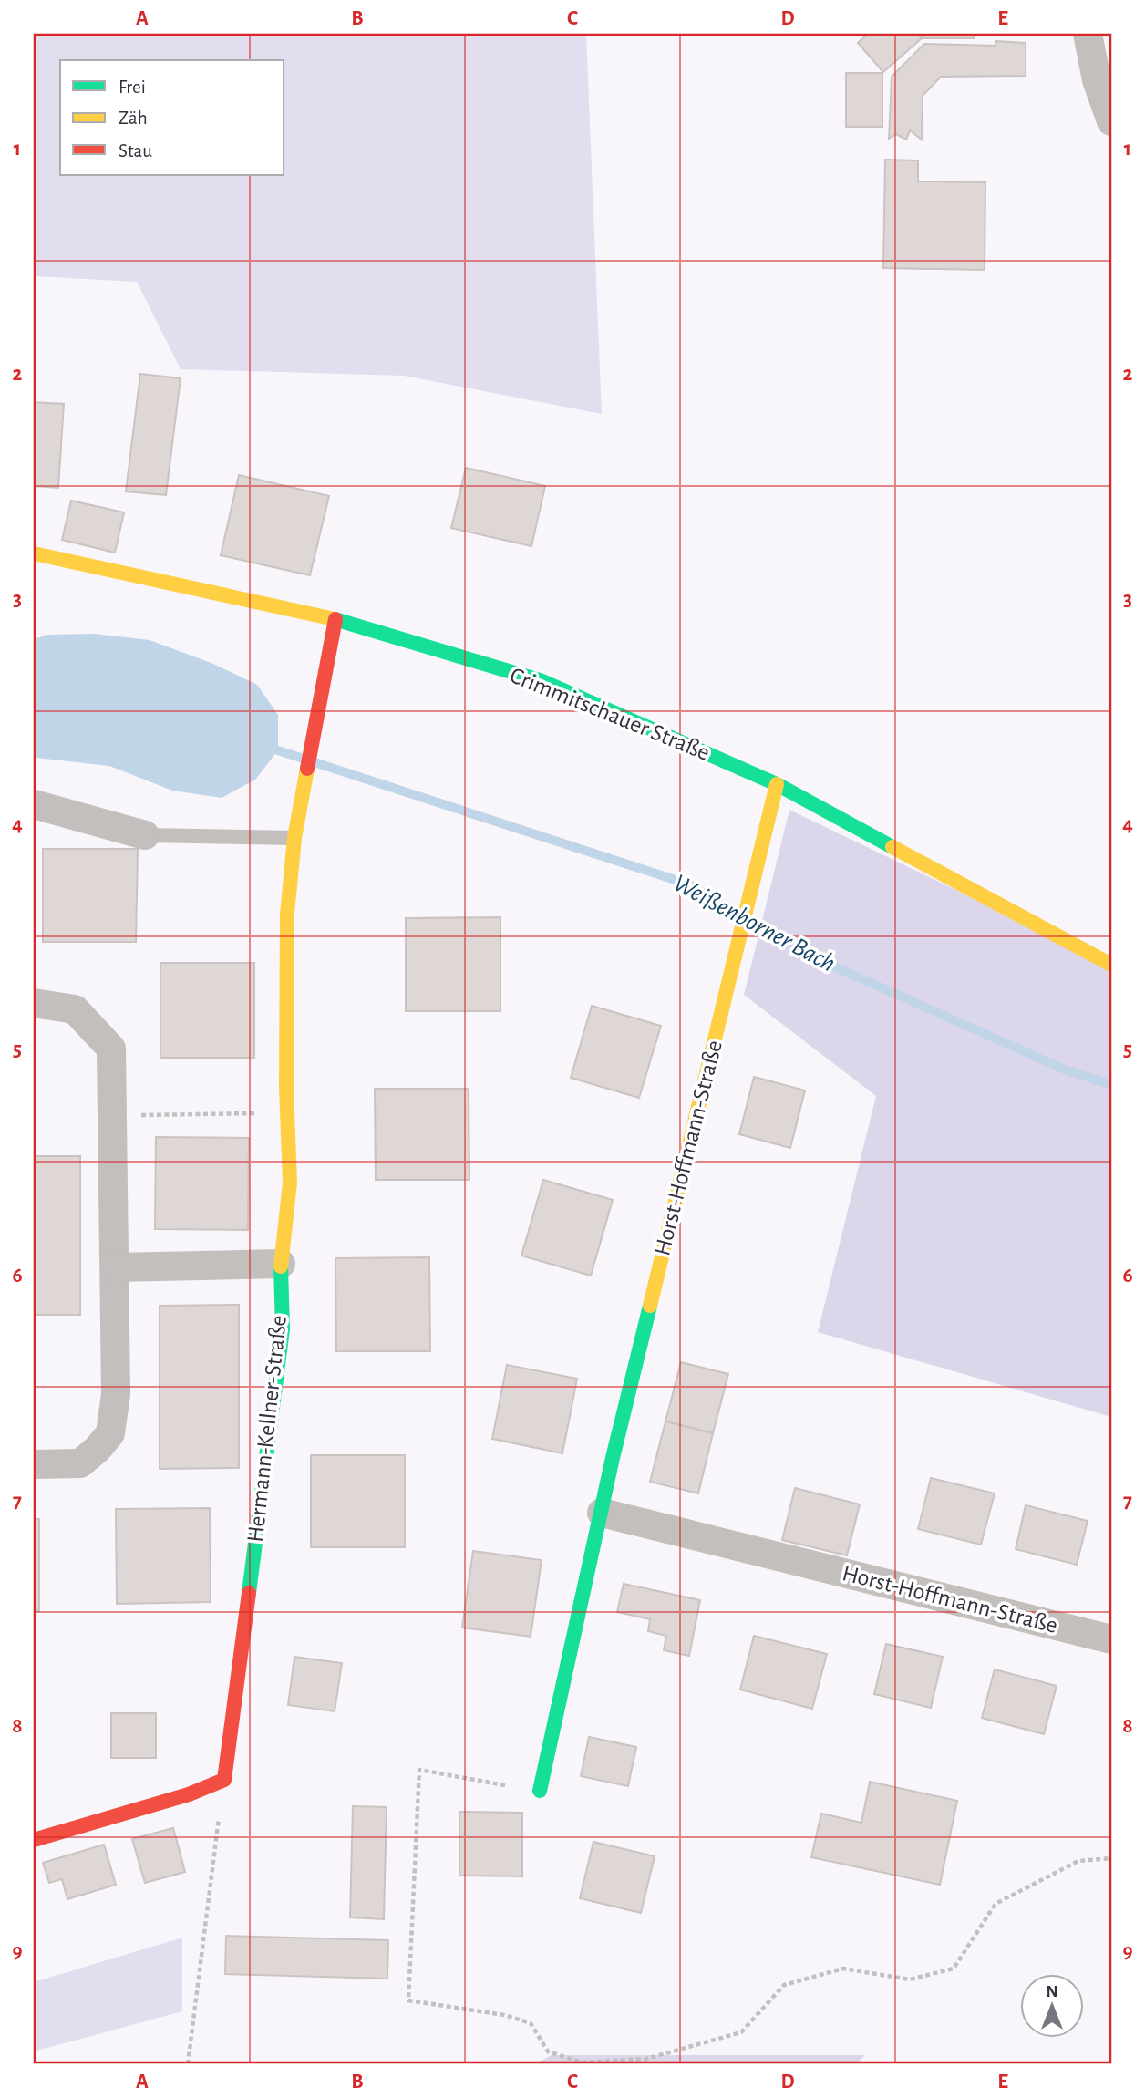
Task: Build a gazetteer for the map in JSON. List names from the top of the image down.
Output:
{
  "streets": {
    "street": ["Crimmitschauer Straße", "Horst-Hoffmann-Straße", "Hermann-Kellner-Straße"]
  },
  "crossings": [
    ["Crimmitschauer Straße", "Horst-Hoffmann-Straße"],
    ["Crimmitschauer Straße", "Hermann-Kellner-Straße"]
  ],
  "water": ["Weißenborner Bach"],
  "legend": ["Frei", "Zäh", "Stau"],
  "north": "top",
  "grid": {
    "columns": [
      "A",
      "B",
      "C",
      "D",
      "E"
    ],
    "rows": [
      "1",
      "2",
      "3",
      "4",
      "5",
      "6",
      "7",
      "8",
      "9"
    ]
  }
}
